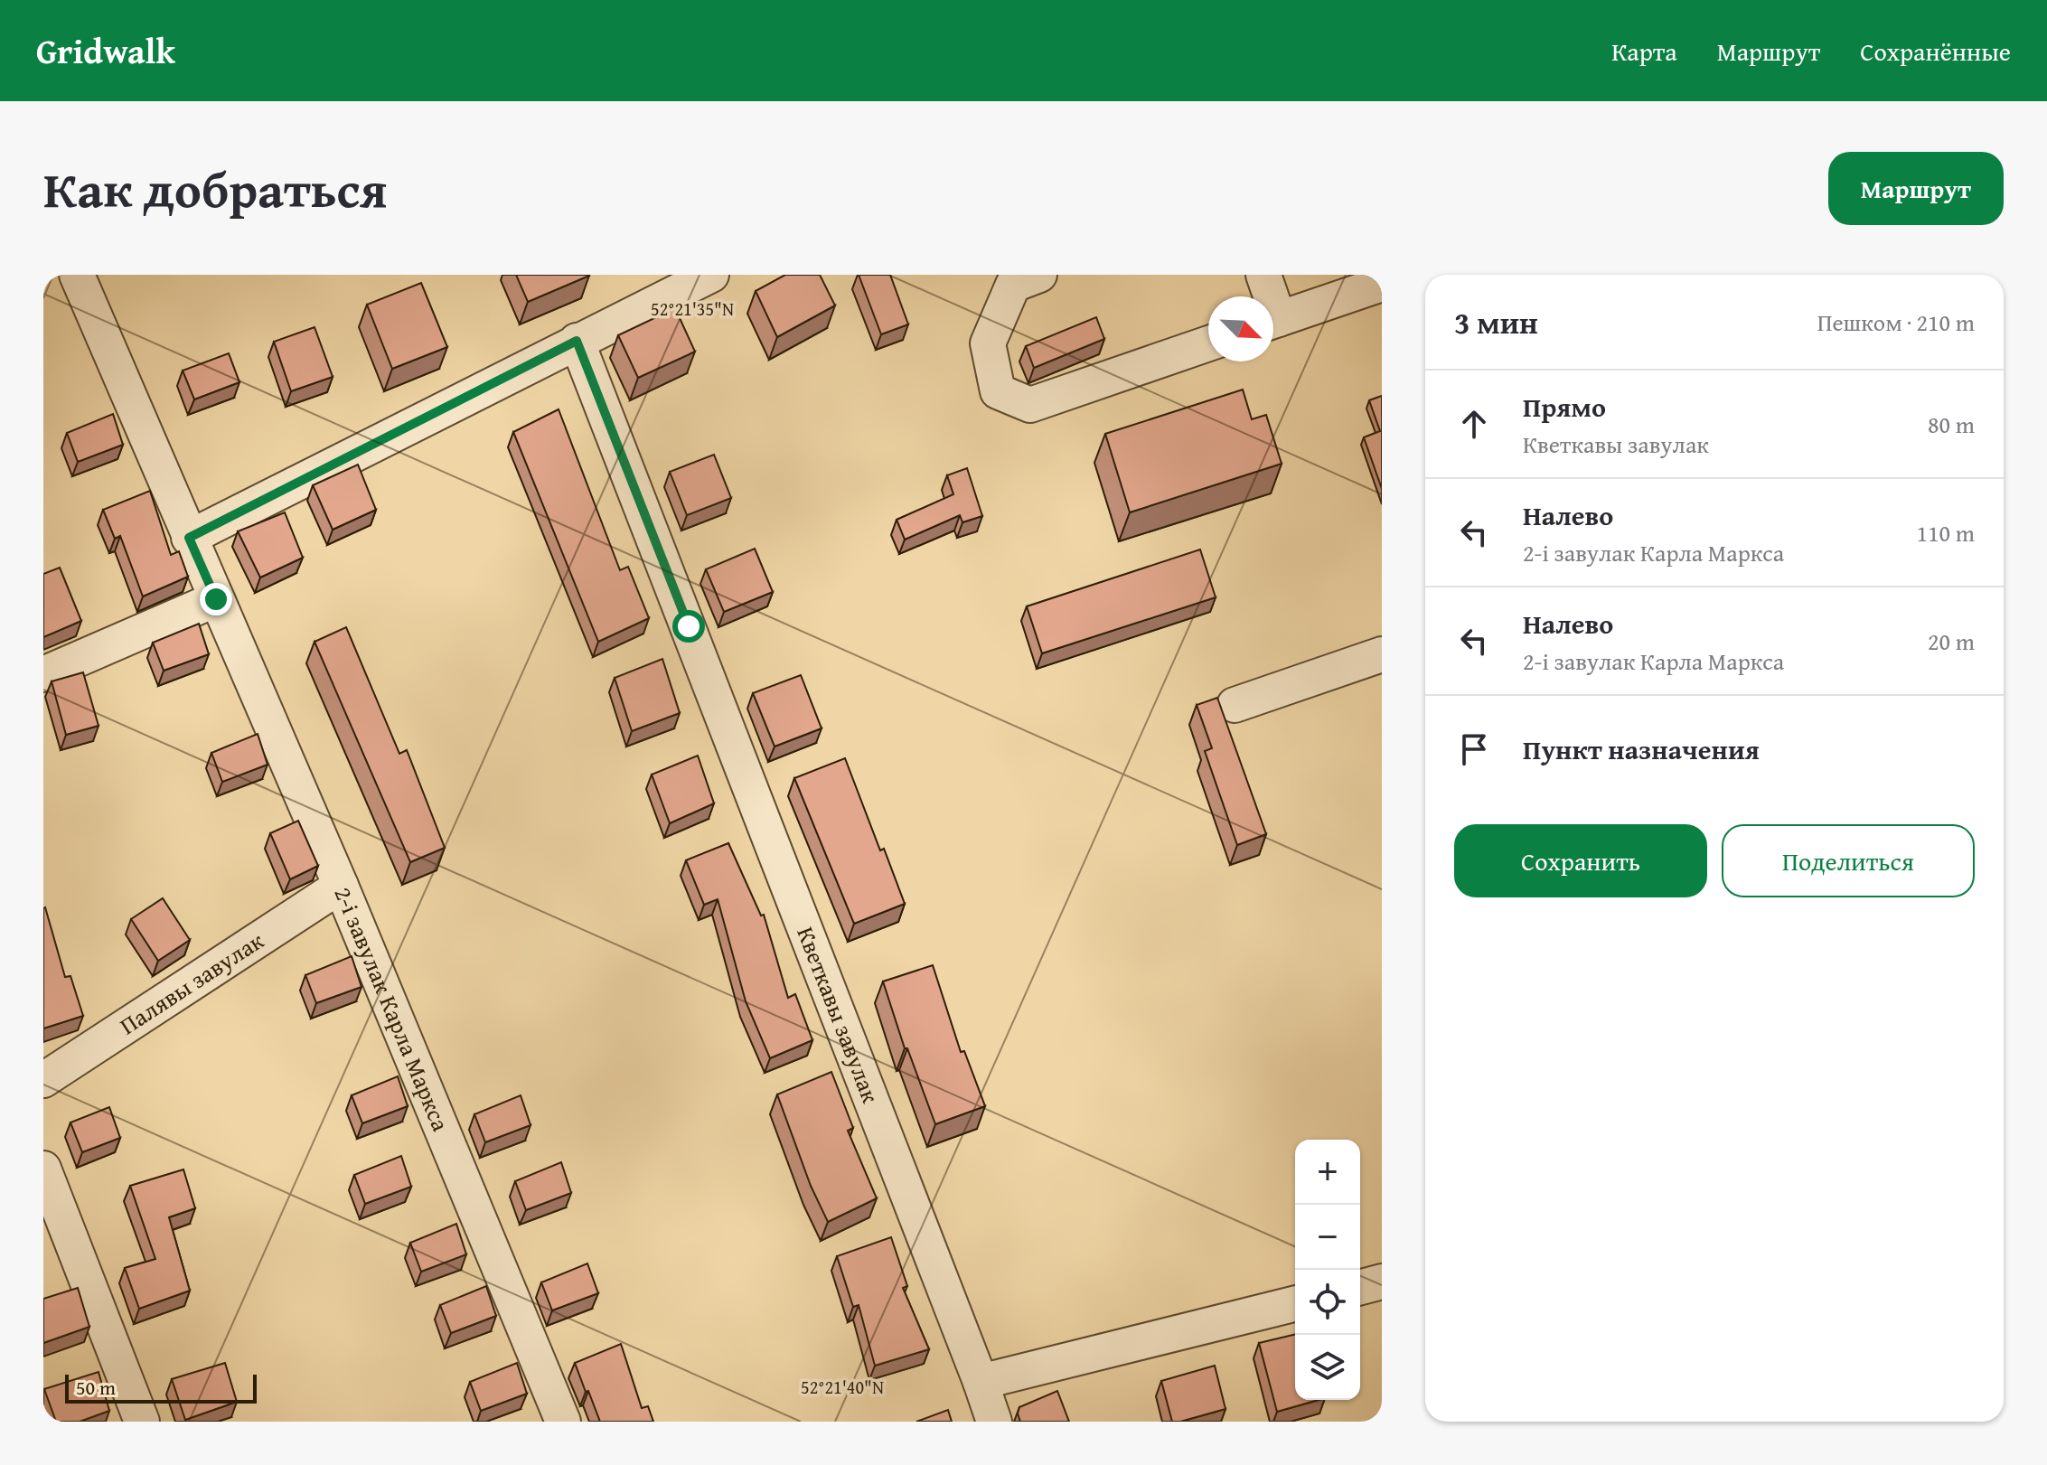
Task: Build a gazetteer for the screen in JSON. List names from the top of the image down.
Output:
{
  "streets": {
    "street": ["Палявы завулак", "2-і завулак Карла Маркса", "Кветкавы завулак"]
  },
  "crossings": [
    ["Палявы завулак", "2-і завулак Карла Маркса"]
  ],
  "scale_bar": "50 m",
  "north": "bottom right",
  "page": {
    "header": "Gridwalk",
    "nav": ["Карта", "Маршрут", "Сохранённые"],
    "title": "Как добраться",
    "buttons": [
      "Маршрут",
      ["Сохранить", "Поделиться"]
    ],
    "heading": ["3 мин", "Пешком · 210 m"],
    "list": [
      ["Прямо", "Кветкавы завулак", "80 m"],
      ["Налево", "2-і завулак Карла Маркса", "110 m"],
      ["Налево", "2-і завулак Карла Маркса", "20 m"],
      "Пункт назначения"
    ],
    "map_buttons": ["+", "−"],
    "scale": "50 m"
  },
  "coordinates": ["52°21'35\"N", "52°21'40\"N"]
}
